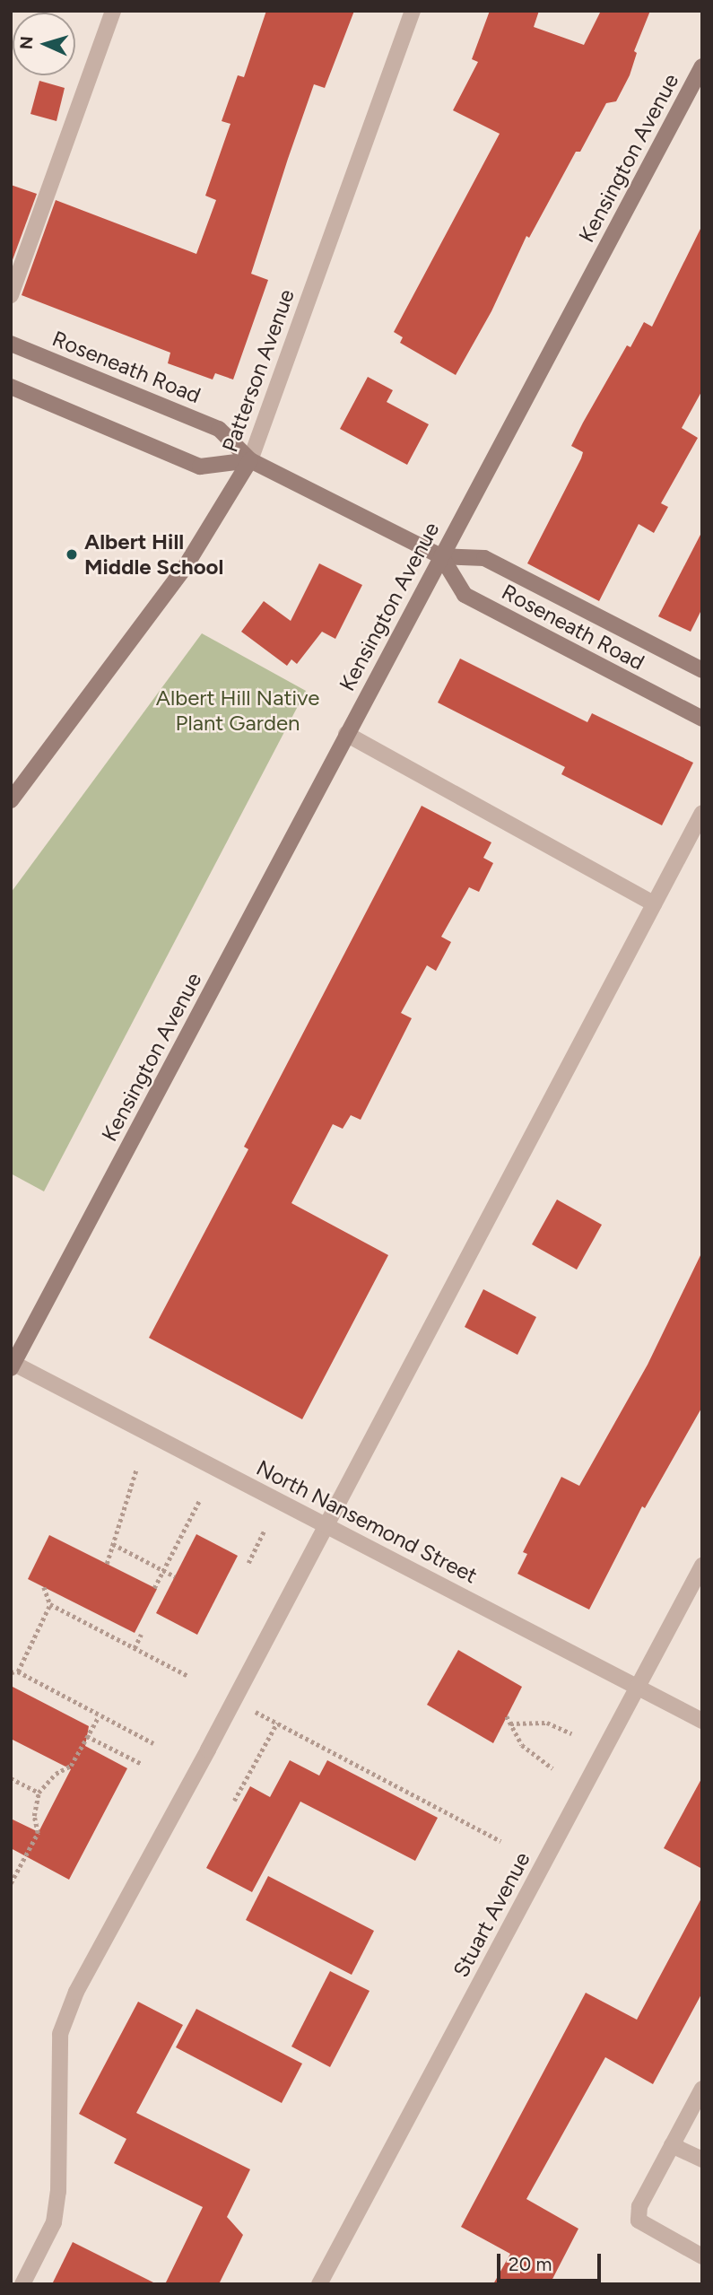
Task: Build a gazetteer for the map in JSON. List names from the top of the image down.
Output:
{
  "streets": {
    "street": [
      "Kensington Avenue",
      "Roseneath Road",
      "Patterson Avenue",
      "North Nansemond Street",
      "Stuart Avenue"
    ]
  },
  "crossings": [
    ["Kensington Avenue", "Roseneath Road"],
    ["Kensington Avenue", "North Nansemond Street"],
    ["Roseneath Road", "Patterson Avenue"],
    ["North Nansemond Street", "Stuart Avenue"]
  ],
  "parks": ["Albert Hill Native Plant Garden"],
  "places": ["Albert Hill Middle School"],
  "scale_bar": "20 m",
  "north": "left"
}
